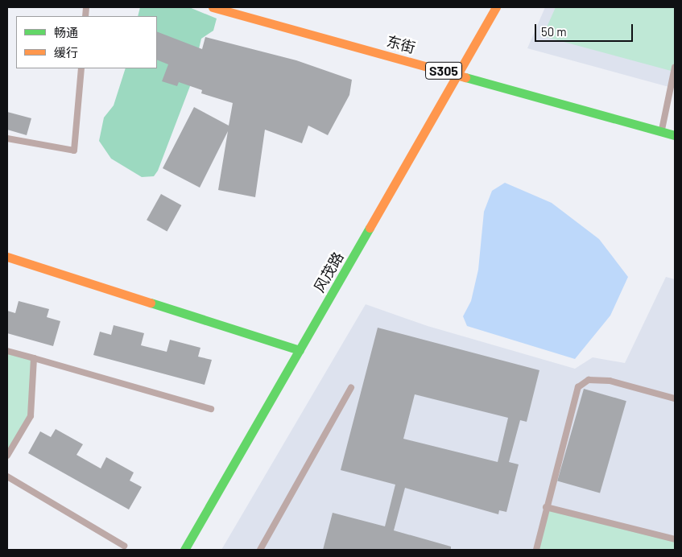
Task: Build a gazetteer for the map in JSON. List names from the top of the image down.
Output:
{
  "streets": {
    "street": ["东街", "S305", "风茂路"]
  },
  "crossings": [
    ["东街", "风茂路"]
  ],
  "legend": ["畅通", "缓行"],
  "scale_bar": "50 m"
}
